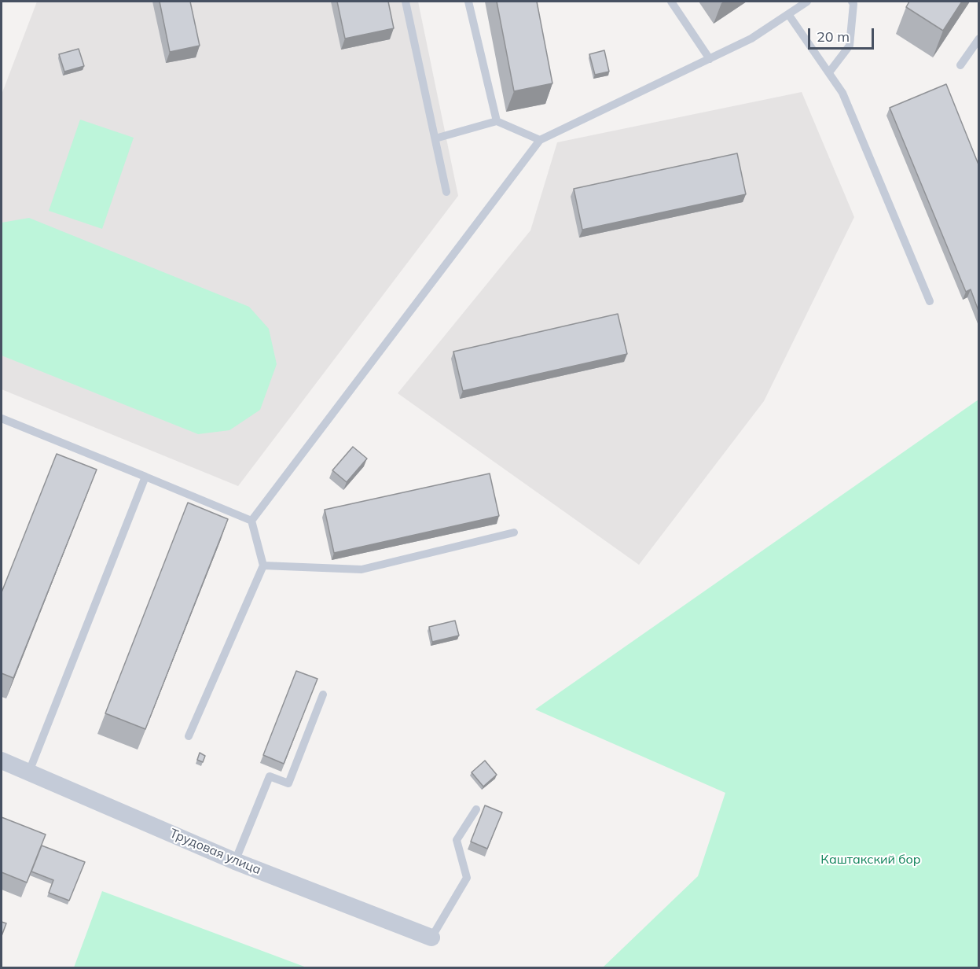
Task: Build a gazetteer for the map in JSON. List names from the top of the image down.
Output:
{
  "streets": {
    "street": ["Трудовая улица"]
  },
  "parks": ["Каштакский бор"],
  "scale_bar": "20 m"
}
